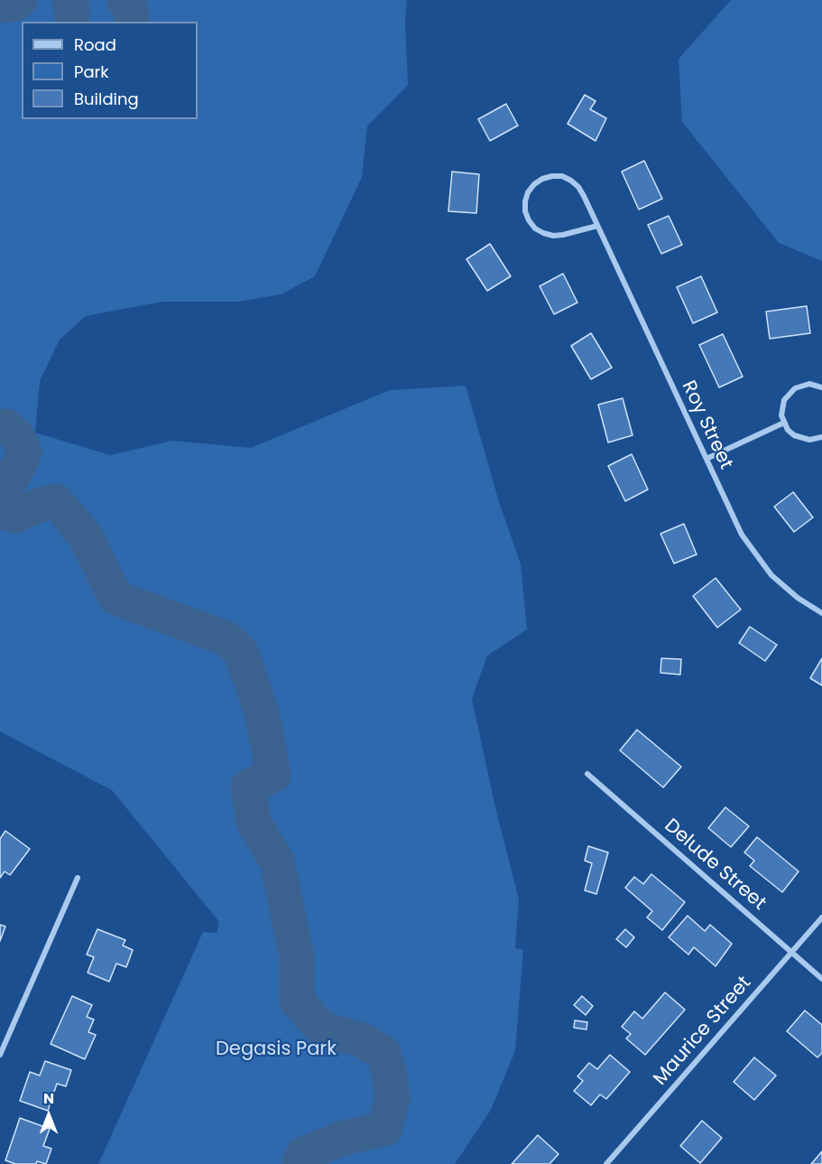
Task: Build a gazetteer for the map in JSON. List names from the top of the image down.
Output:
{
  "streets": {
    "street": ["Roy Street", "Delude Street", "Maurice Street"]
  },
  "crossings": [
    ["Delude Street", "Maurice Street"]
  ],
  "parks": ["Degasis Park"],
  "legend": ["Road", "Park", "Building"],
  "north": "top"
}
